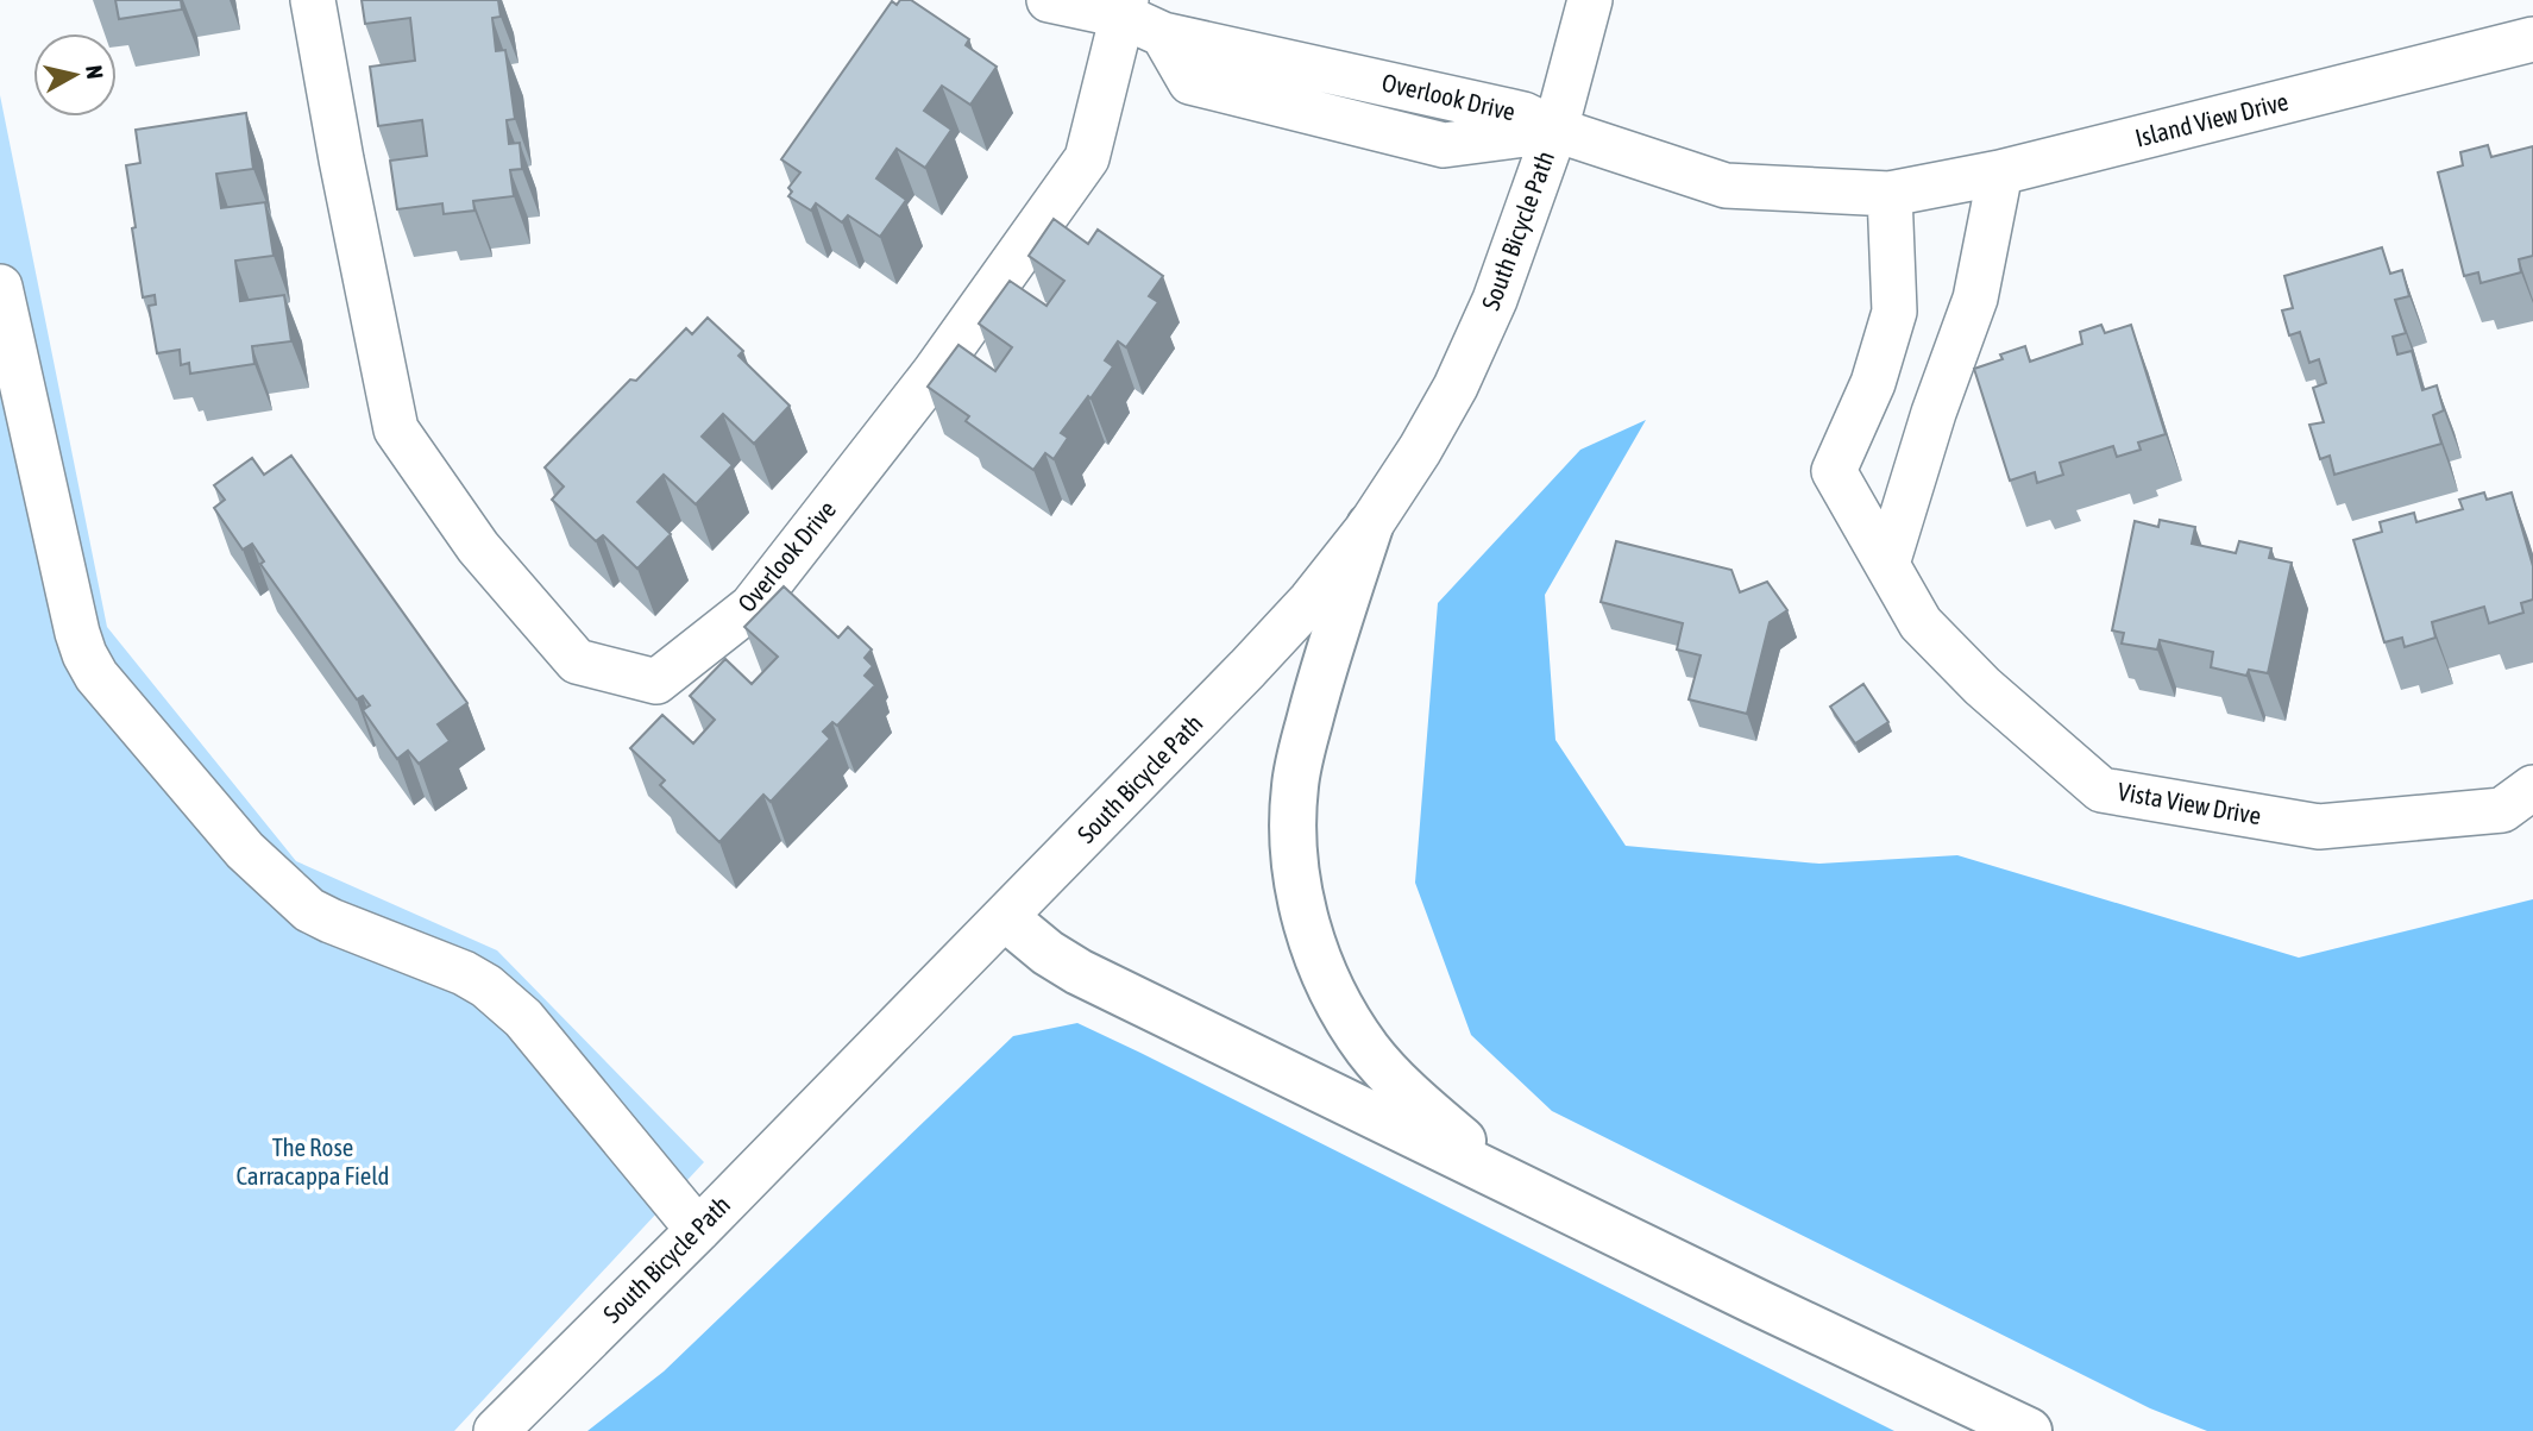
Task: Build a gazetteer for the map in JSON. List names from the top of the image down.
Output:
{
  "streets": {
    "street": [
      "Overlook Drive",
      "Island View Drive",
      "South Bicycle Path",
      "Vista View Drive"
    ]
  },
  "crossings": [
    ["Overlook Drive", "Island View Drive"],
    ["Overlook Drive", "South Bicycle Path"],
    ["Island View Drive", "South Bicycle Path"],
    ["Island View Drive", "Vista View Drive"]
  ],
  "parks": ["The Rose Carracappa Field"],
  "north": "right"
}
